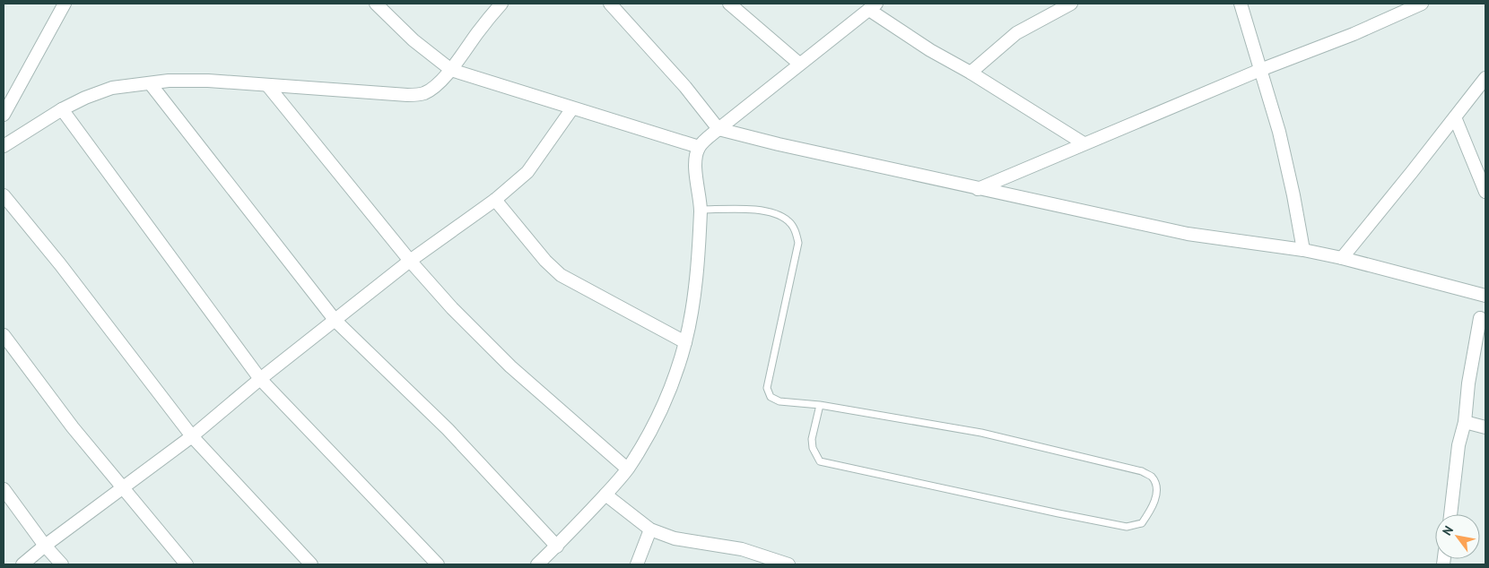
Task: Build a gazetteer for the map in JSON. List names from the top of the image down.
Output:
{
  "north": "top left"
}
